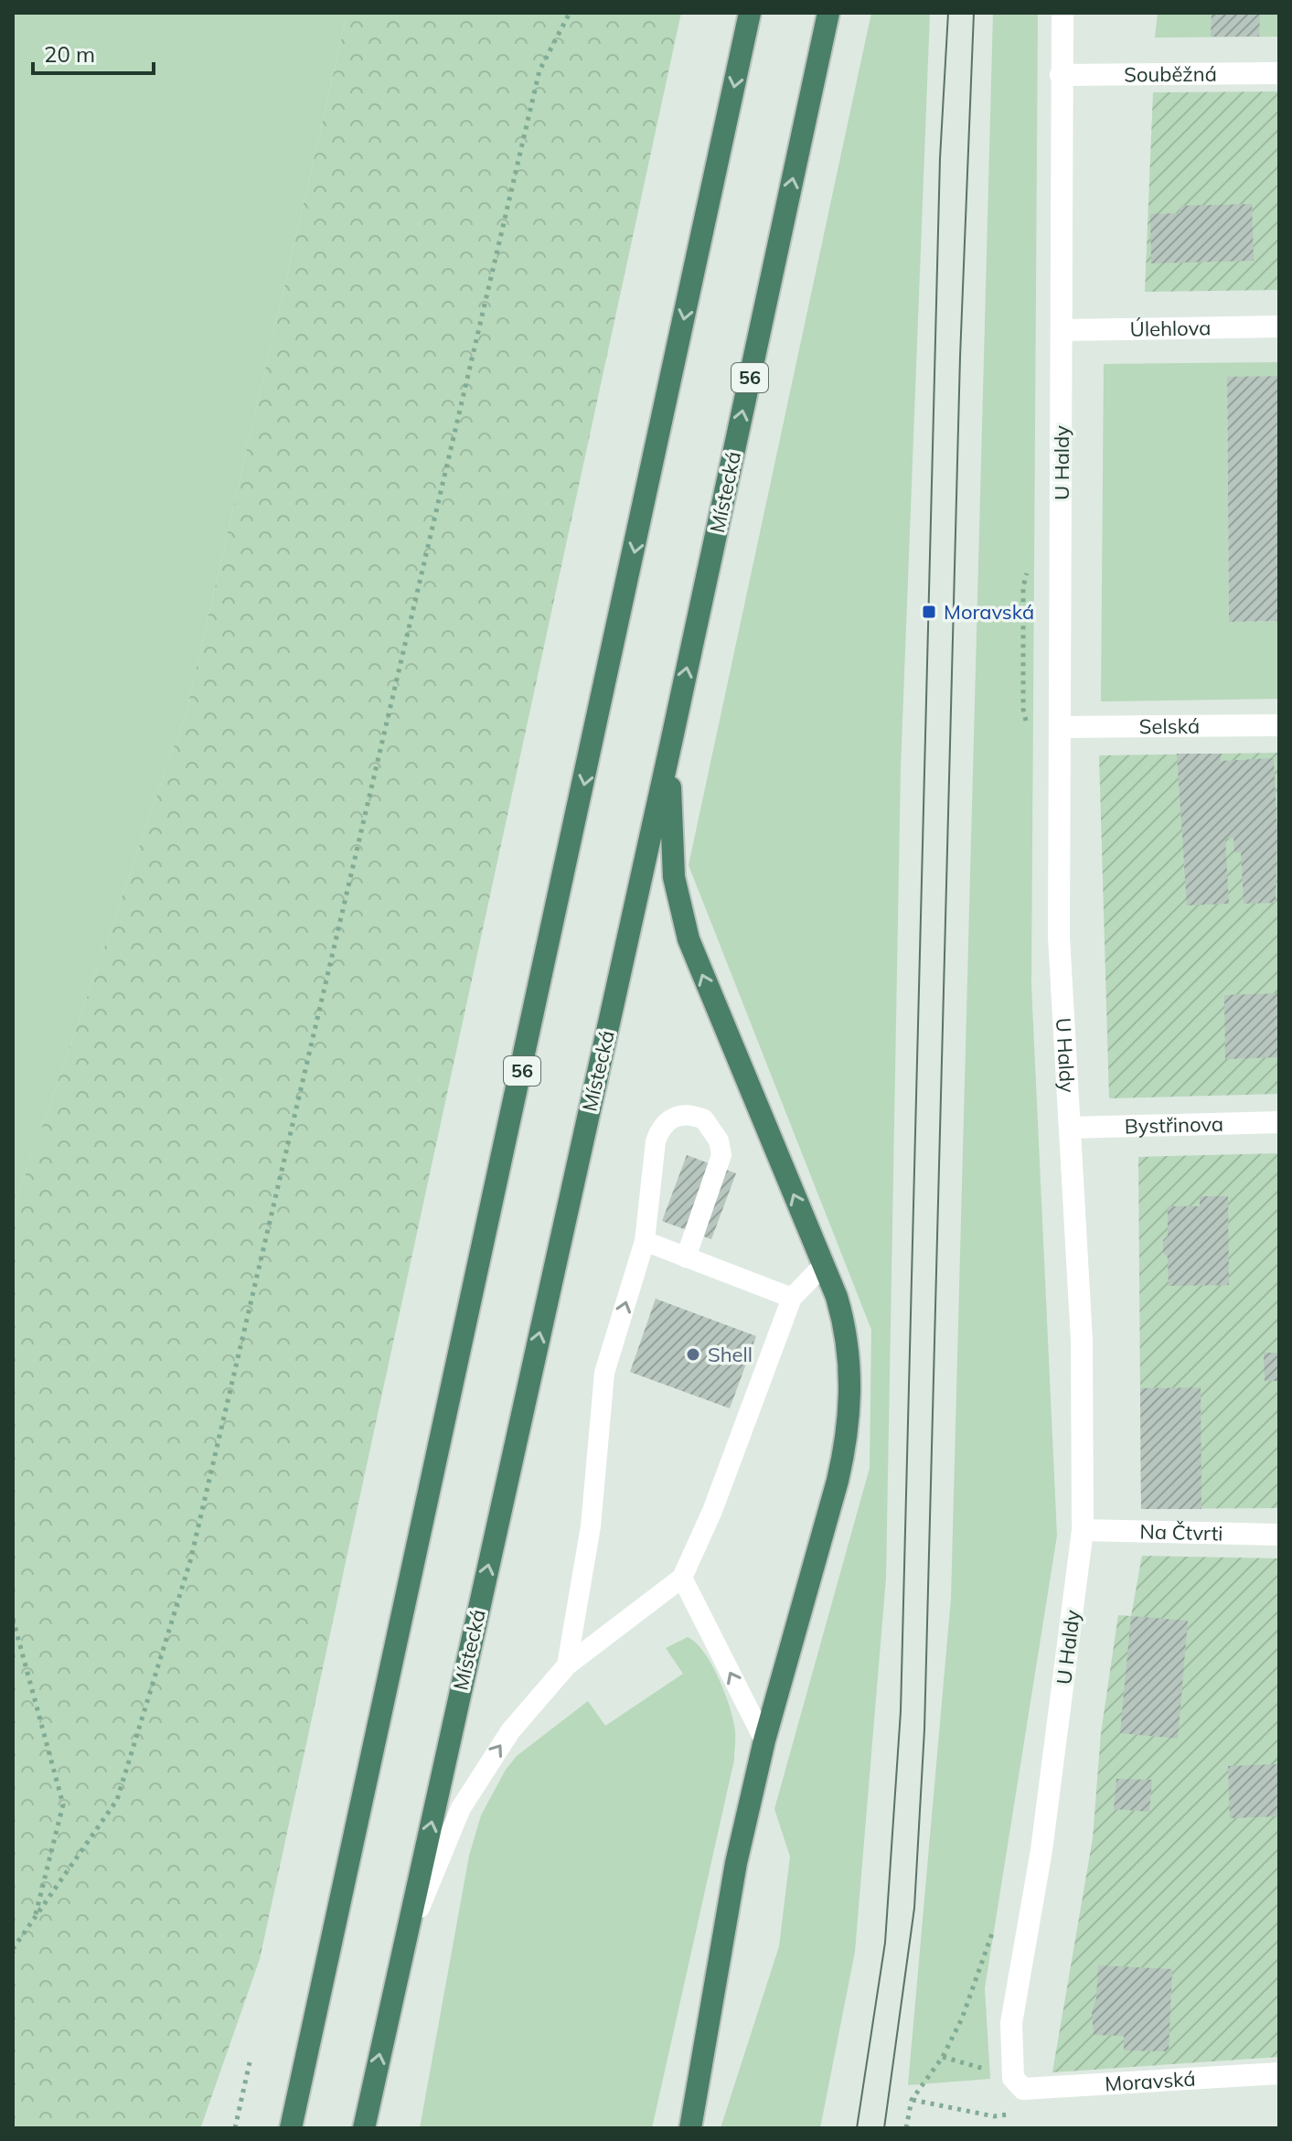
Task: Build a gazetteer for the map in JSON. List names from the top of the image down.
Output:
{
  "streets": {
    "highway": ["56", "Místecká"],
    "street": [
      "Souběžná",
      "Úlehlova",
      "U Haldy",
      "Selská",
      "Bystřinova",
      "Na Čtvrti",
      "Moravská"
    ]
  },
  "crossings": [
    ["Souběžná", "U Haldy"],
    ["Úlehlova", "U Haldy"],
    ["U Haldy", "Selská"],
    ["U Haldy", "Bystřinova"],
    ["U Haldy", "Na Čtvrti"],
    ["U Haldy", "Moravská"]
  ],
  "places": {
    "transit": ["Moravská"],
    "other": ["Shell"]
  },
  "scale_bar": "20 m"
}
